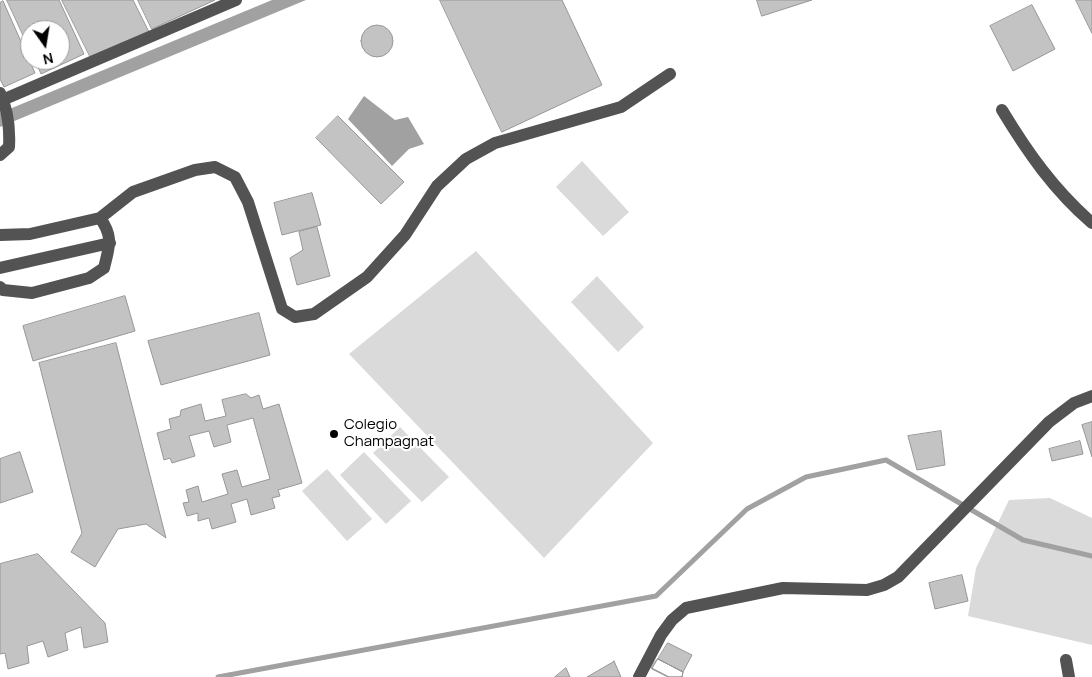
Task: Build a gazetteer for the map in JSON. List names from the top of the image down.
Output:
{
  "places": ["Colegio Champagnat"],
  "north": "bottom"
}
